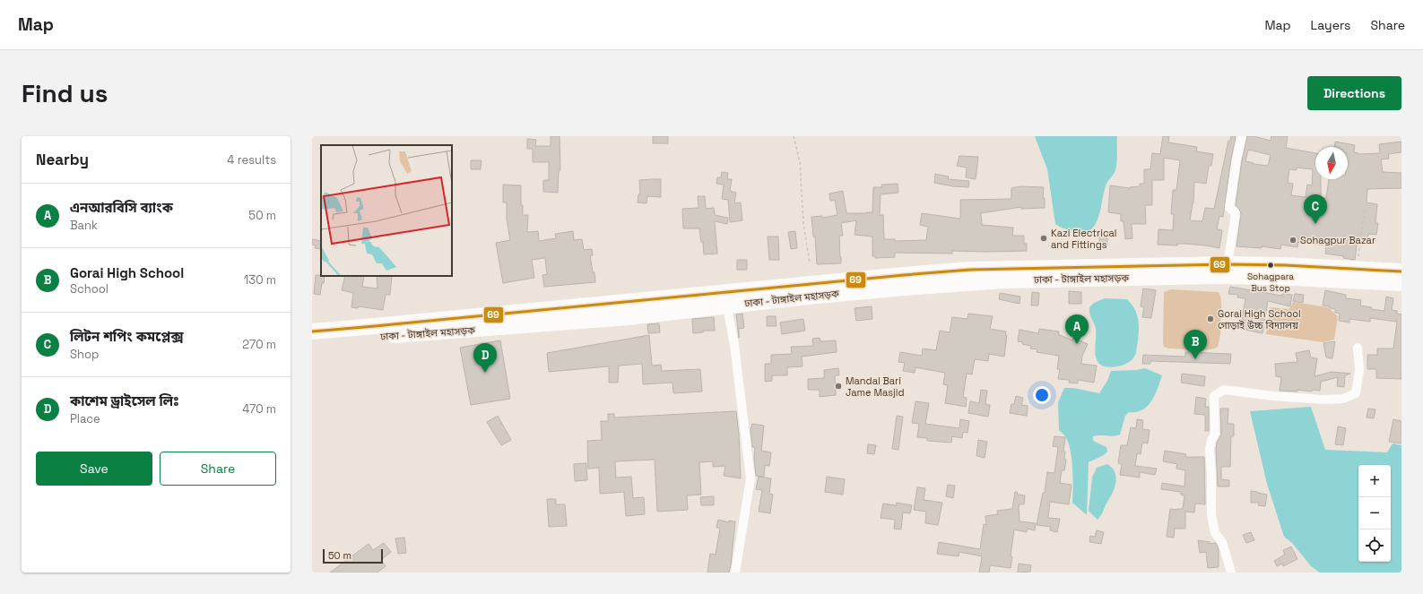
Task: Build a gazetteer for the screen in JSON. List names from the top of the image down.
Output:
{
  "streets": {
    "highway": ["ঢাকা - টাঙ্গাইল মহাসড়ক"]
  },
  "places": [
    "Kazi Electrical and Fittings",
    "Sohagpur Bazar",
    "Sohagpara Bus Stop",
    "Gorai High School গোড়াই উচ্চ বিদ্যালয়",
    "Mandal Bari Jame Masjid"
  ],
  "lines": ["transit line 69"],
  "scale_bar": "50 m",
  "north": "bottom",
  "page": {
    "header": "Map",
    "nav": ["Map", "Layers", "Share"],
    "buttons": [
      "Directions",
      ["Save", "Share"]
    ],
    "title": "Find us",
    "heading": ["Nearby", "4 results"],
    "list": [
      {
        "mark": "A",
        "name": "এনআরবিসি ব্যাংক",
        "note": "Bank",
        "value": "50 m"
      },
      {
        "mark": "B",
        "name": "Gorai High School",
        "note": "School",
        "value": "130 m"
      },
      {
        "mark": "C",
        "name": "লিটন শপিং কমপ্লেক্স",
        "note": "Shop",
        "value": "270 m"
      },
      {
        "mark": "D",
        "name": "কাশেম ড্রাইসেল লিঃ",
        "note": "Place",
        "value": "470 m"
      }
    ],
    "pins": [
      "C",
      "A",
      "B",
      "D"
    ],
    "map_buttons": ["+", "−"],
    "scale": "50 m"
  }
}
